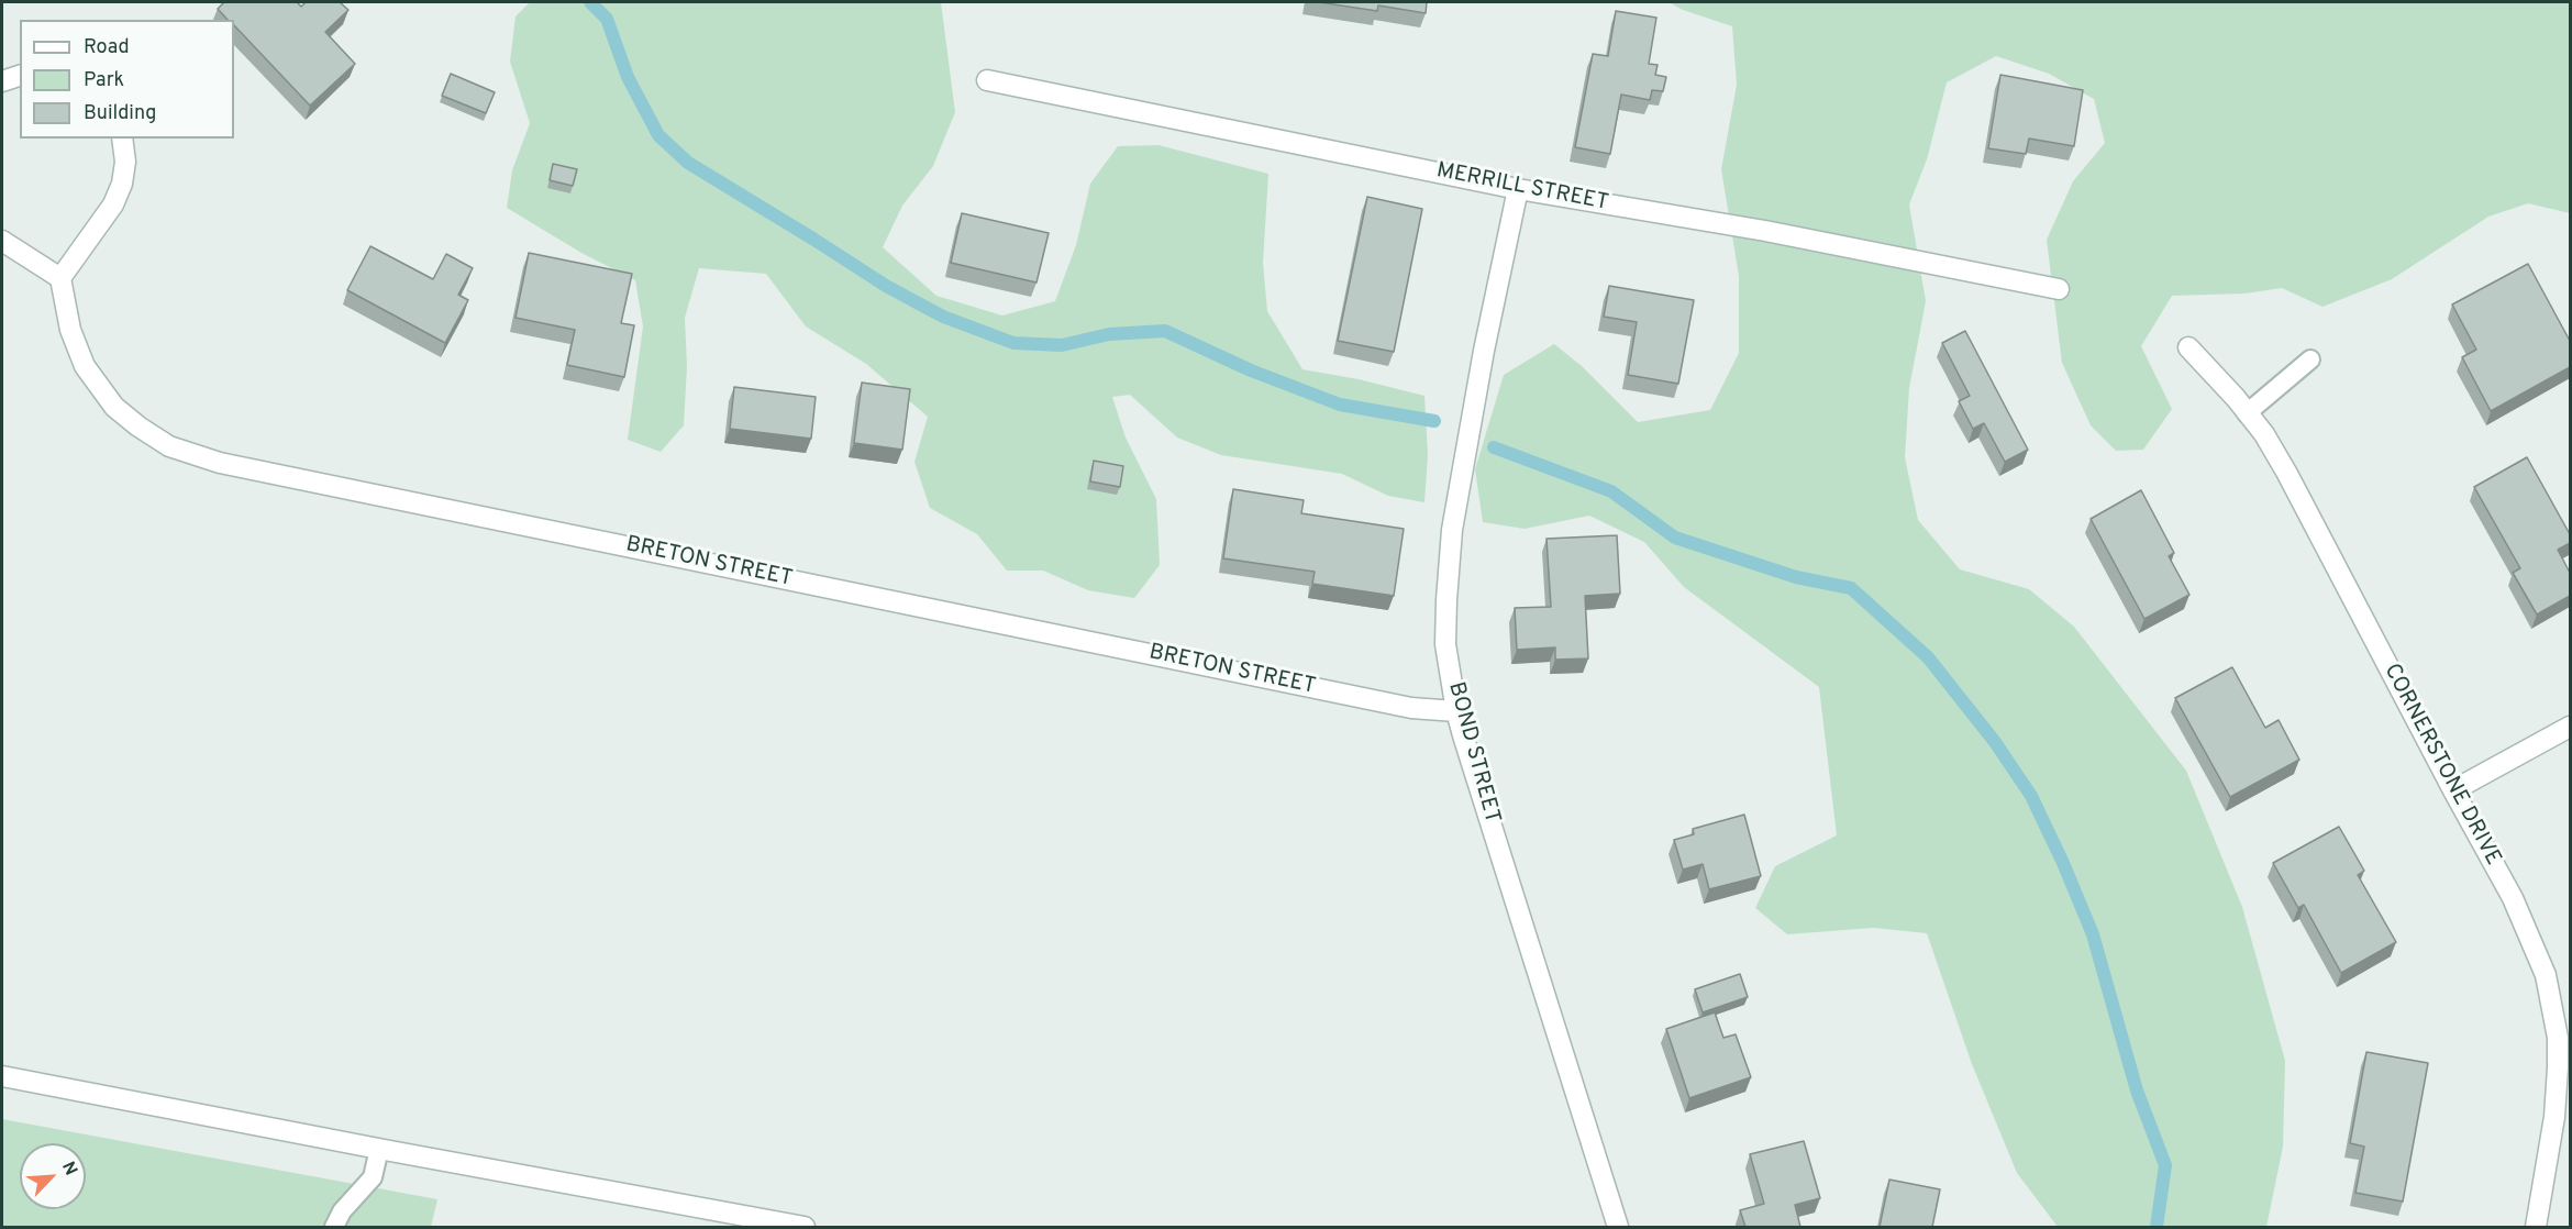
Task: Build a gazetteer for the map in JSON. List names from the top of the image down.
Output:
{
  "streets": {
    "street": [
      "MERRILL STREET",
      "BRETON STREET",
      "BOND STREET",
      "CORNERSTONE DRIVE"
    ]
  },
  "crossings": [
    ["MERRILL STREET", "BOND STREET"],
    ["BRETON STREET", "BOND STREET"]
  ],
  "legend": ["Road", "Park", "Building"],
  "north": "top right"
}
